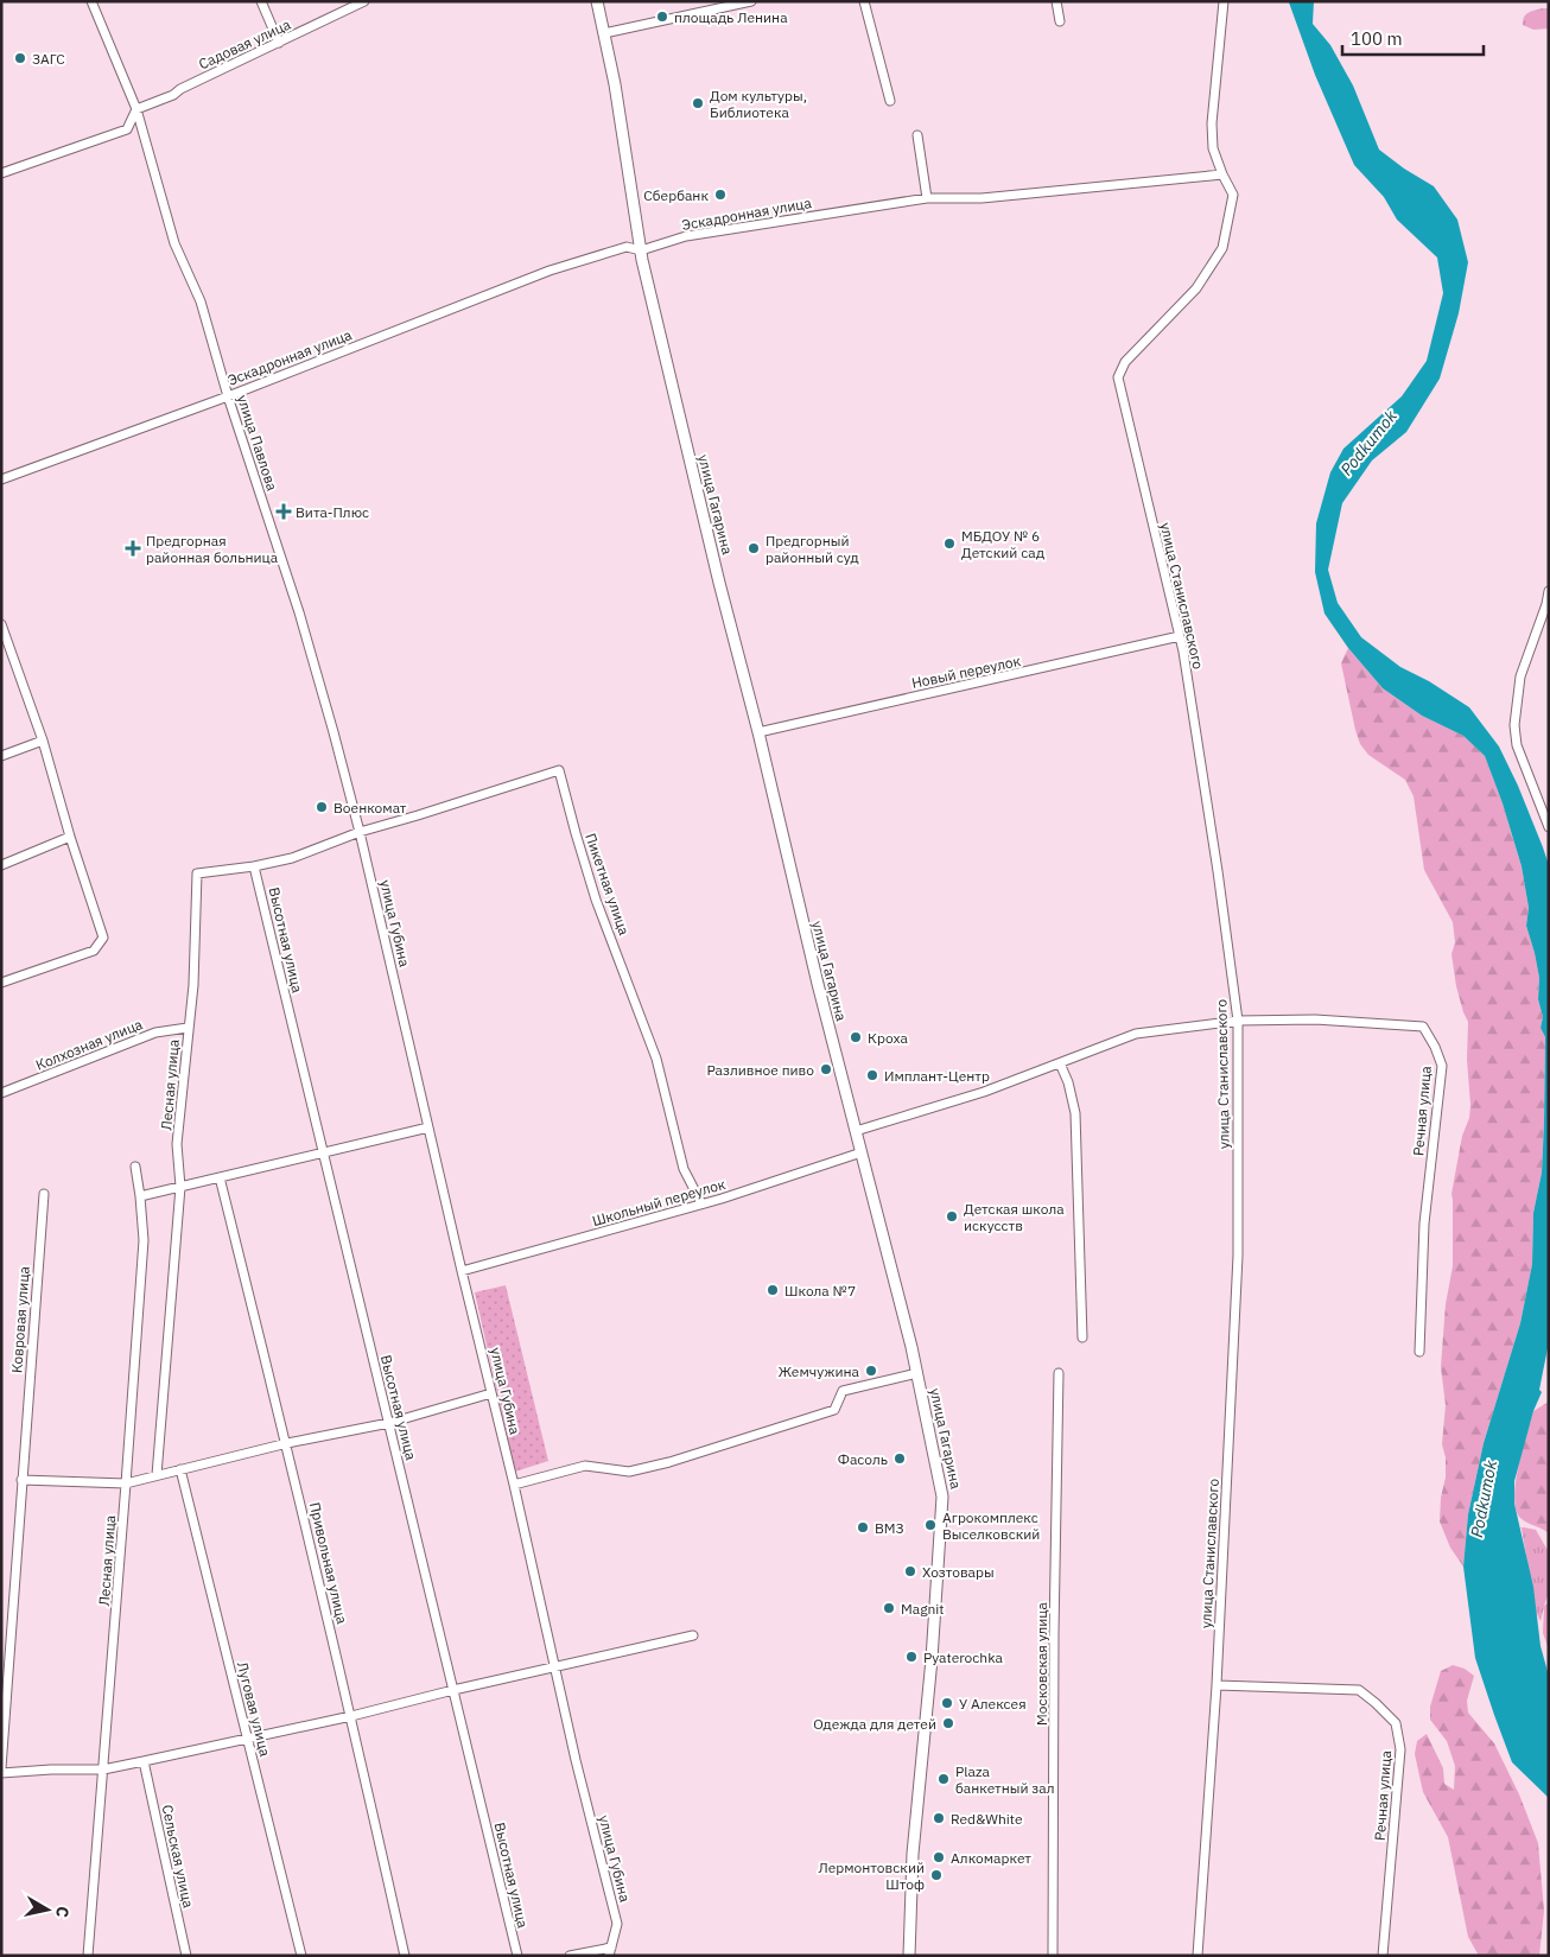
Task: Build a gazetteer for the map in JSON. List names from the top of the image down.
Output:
{
  "streets": {
    "street": [
      "Садовая улица",
      "Эскадронная улица",
      "улица Павлова",
      "улица Гагарина",
      "улица Станиславского",
      "Новый переулок",
      "Пикетная улица",
      "улица Губина",
      "Высотная улица",
      "Колхозная улица",
      "Лесная улица",
      "Речная улица",
      "Школьный переулок",
      "Ковровая улица",
      "Привольная улица",
      "Московская улица",
      "Луговая улица",
      "Сельская улица"
    ]
  },
  "crossings": [
    ["Садовая улица", "улица Павлова"],
    ["Эскадронная улица", "улица Павлова"],
    ["Эскадронная улица", "улица Гагарина"],
    ["Эскадронная улица", "улица Станиславского"],
    ["улица Павлова", "Пикетная улица"],
    ["улица Павлова", "улица Губина"],
    ["улица Гагарина", "Новый переулок"],
    ["улица Гагарина", "Школьный переулок"],
    ["улица Станиславского", "Новый переулок"],
    ["улица Станиславского", "Речная улица"],
    ["Пикетная улица", "улица Губина"],
    ["Пикетная улица", "Школьный переулок"],
    ["улица Губина", "Школьный переулок"],
    ["Высотная улица", "Лесная улица"],
    ["Колхозная улица", "Лесная улица"]
  ],
  "water": ["Podkumok"],
  "places": {
    "other": [
      "площадь Ленина",
      "ЗАГС",
      "Дом культуры, Библиотека",
      "Сбербанк",
      "МБДОУ № 6 Детский сад",
      "Предгорный районный суд",
      "Военкомат",
      "Кроха",
      "Разливное пиво",
      "Имплант-Центр",
      "Детская школа искусств",
      "Школа №7",
      "Жемчужина",
      "Фасоль",
      "Агрокомплекс Выселковский",
      "ВМЗ",
      "Хозтовары",
      "Magnit",
      "Pyaterochka",
      "У Алексея",
      "Одежда для детей",
      "Plaza банкетный зал",
      "Red&White",
      "Алкомаркет",
      "Лермонтовский Штоф"
    ],
    "health": ["Вита-Плюс", "Предгорная районная больница"]
  },
  "scale_bar": "100 m",
  "north": "right"
}
